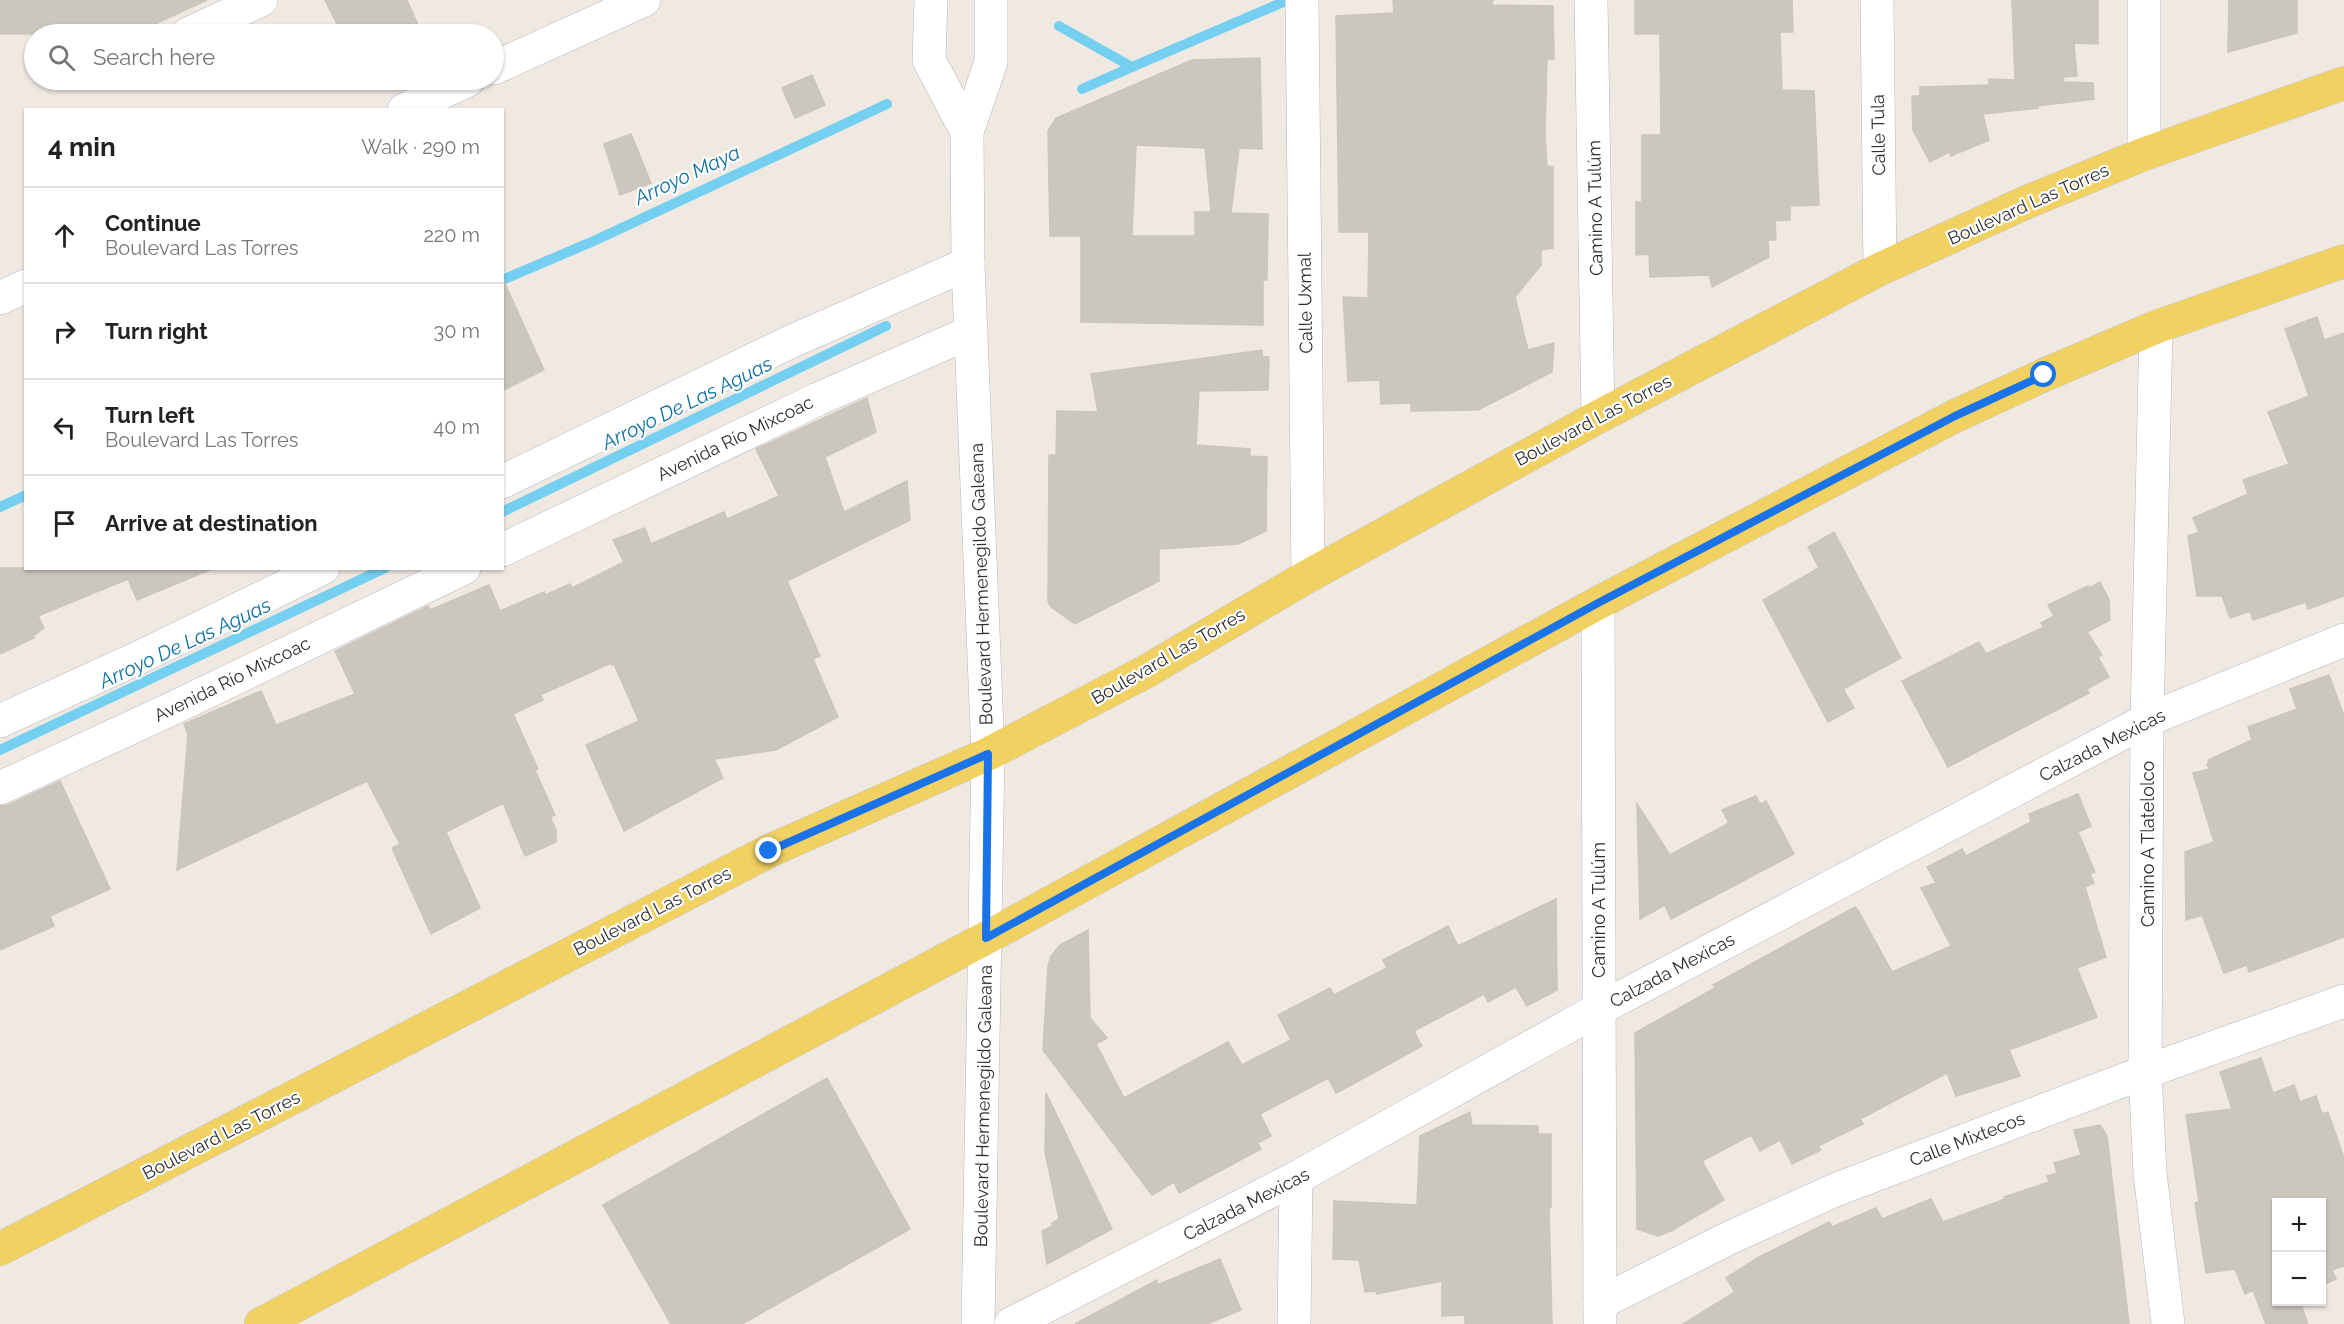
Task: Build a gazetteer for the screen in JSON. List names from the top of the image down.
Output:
{
  "streets": {
    "main road": ["Boulevard Las Torres"],
    "street": [
      "Calle Tula",
      "Camino A Tulúm",
      "Calle Uxmal",
      "Avenida Río Mixcoac",
      "Boulevard Hermenegildo Galeana",
      "Calzada Mexicas",
      "Camino A Tlatelolco",
      "Calle Mixtecos"
    ]
  },
  "crossings": [
    ["Calle Tula", "Boulevard Las Torres"],
    ["Boulevard Las Torres", "Camino A Tulúm"],
    ["Boulevard Las Torres", "Calle Uxmal"],
    ["Boulevard Las Torres", "Boulevard Hermenegildo Galeana"],
    ["Camino A Tulúm", "Calzada Mexicas"],
    ["Camino A Tulúm", "Calle Mixtecos"],
    ["Avenida Río Mixcoac", "Boulevard Hermenegildo Galeana"],
    ["Calzada Mexicas", "Camino A Tlatelolco"],
    ["Camino A Tlatelolco", "Calle Mixtecos"]
  ],
  "water": ["Arroyo Maya", "Arroyo De Las Aguas"],
  "page": {
    "search": "Search here",
    "heading": ["4 min", "Walk · 290 m"],
    "list": [
      ["Continue", "Boulevard Las Torres", "220 m"],
      ["Turn right", "30 m"],
      ["Turn left", "Boulevard Las Torres", "40 m"],
      "Arrive at destination"
    ],
    "map_buttons": ["+", "−"]
  }
}
